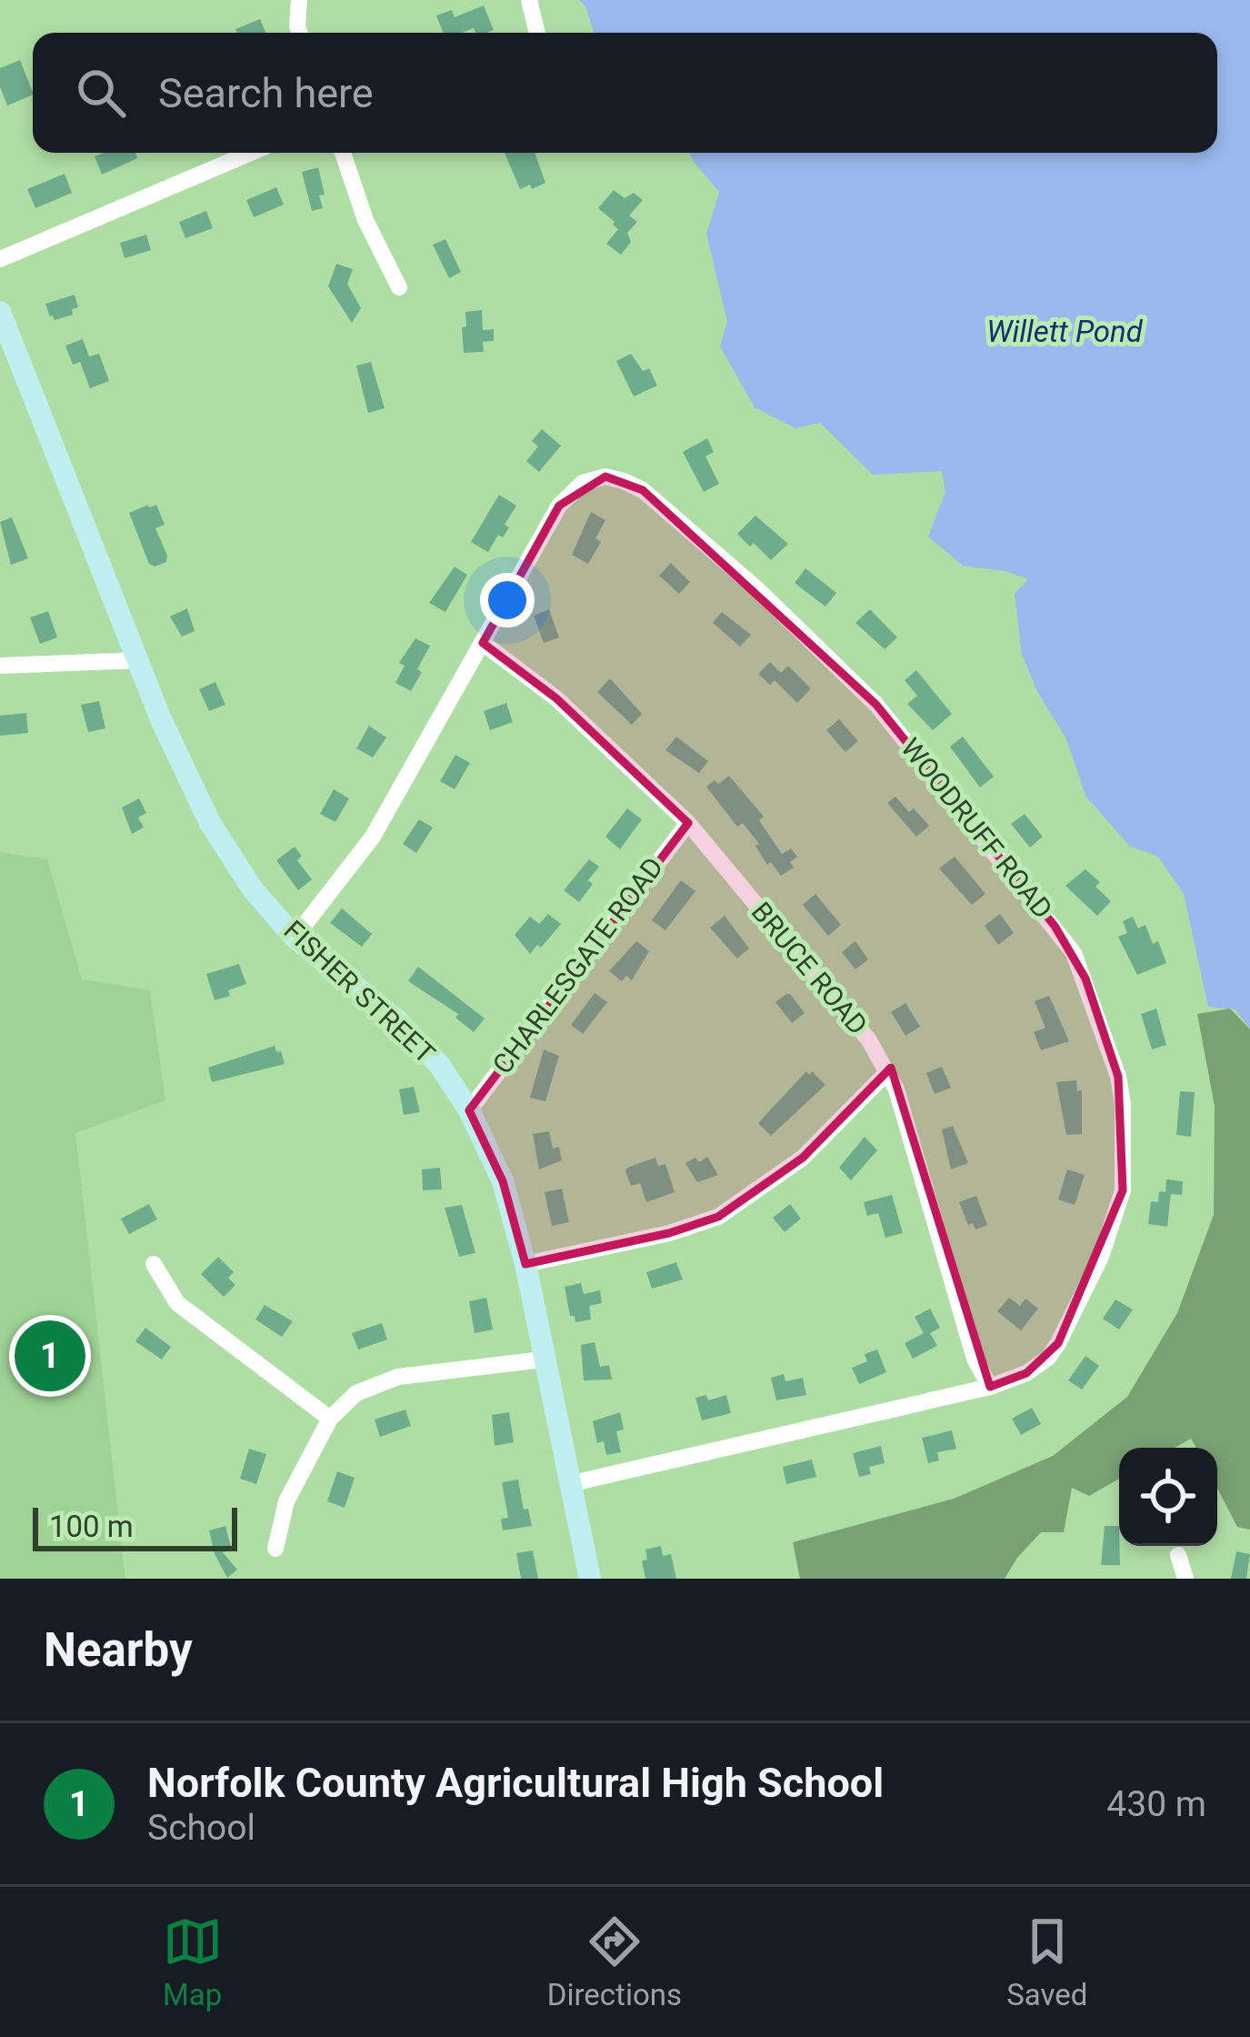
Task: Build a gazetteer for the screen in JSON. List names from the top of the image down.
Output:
{
  "streets": {
    "main road": ["FISHER STREET"],
    "street": ["WOODRUFF ROAD", "CHARLESGATE ROAD", "BRUCE ROAD"]
  },
  "crossings": [
    ["WOODRUFF ROAD", "BRUCE ROAD"],
    ["WOODRUFF ROAD", "FISHER STREET"],
    ["CHARLESGATE ROAD", "BRUCE ROAD"],
    ["CHARLESGATE ROAD", "FISHER STREET"]
  ],
  "water": ["Willett Pond"],
  "scale_bar": "100 m",
  "page": {
    "search": "Search here",
    "pins": "1",
    "scale": "100 m",
    "heading": "Nearby",
    "list": [
      {
        "mark": "1",
        "name": "Norfolk County Agricultural High School",
        "note": "School",
        "value": "430 m"
      }
    ],
    "nav": ["Map", "Directions", "Saved"]
  }
}
